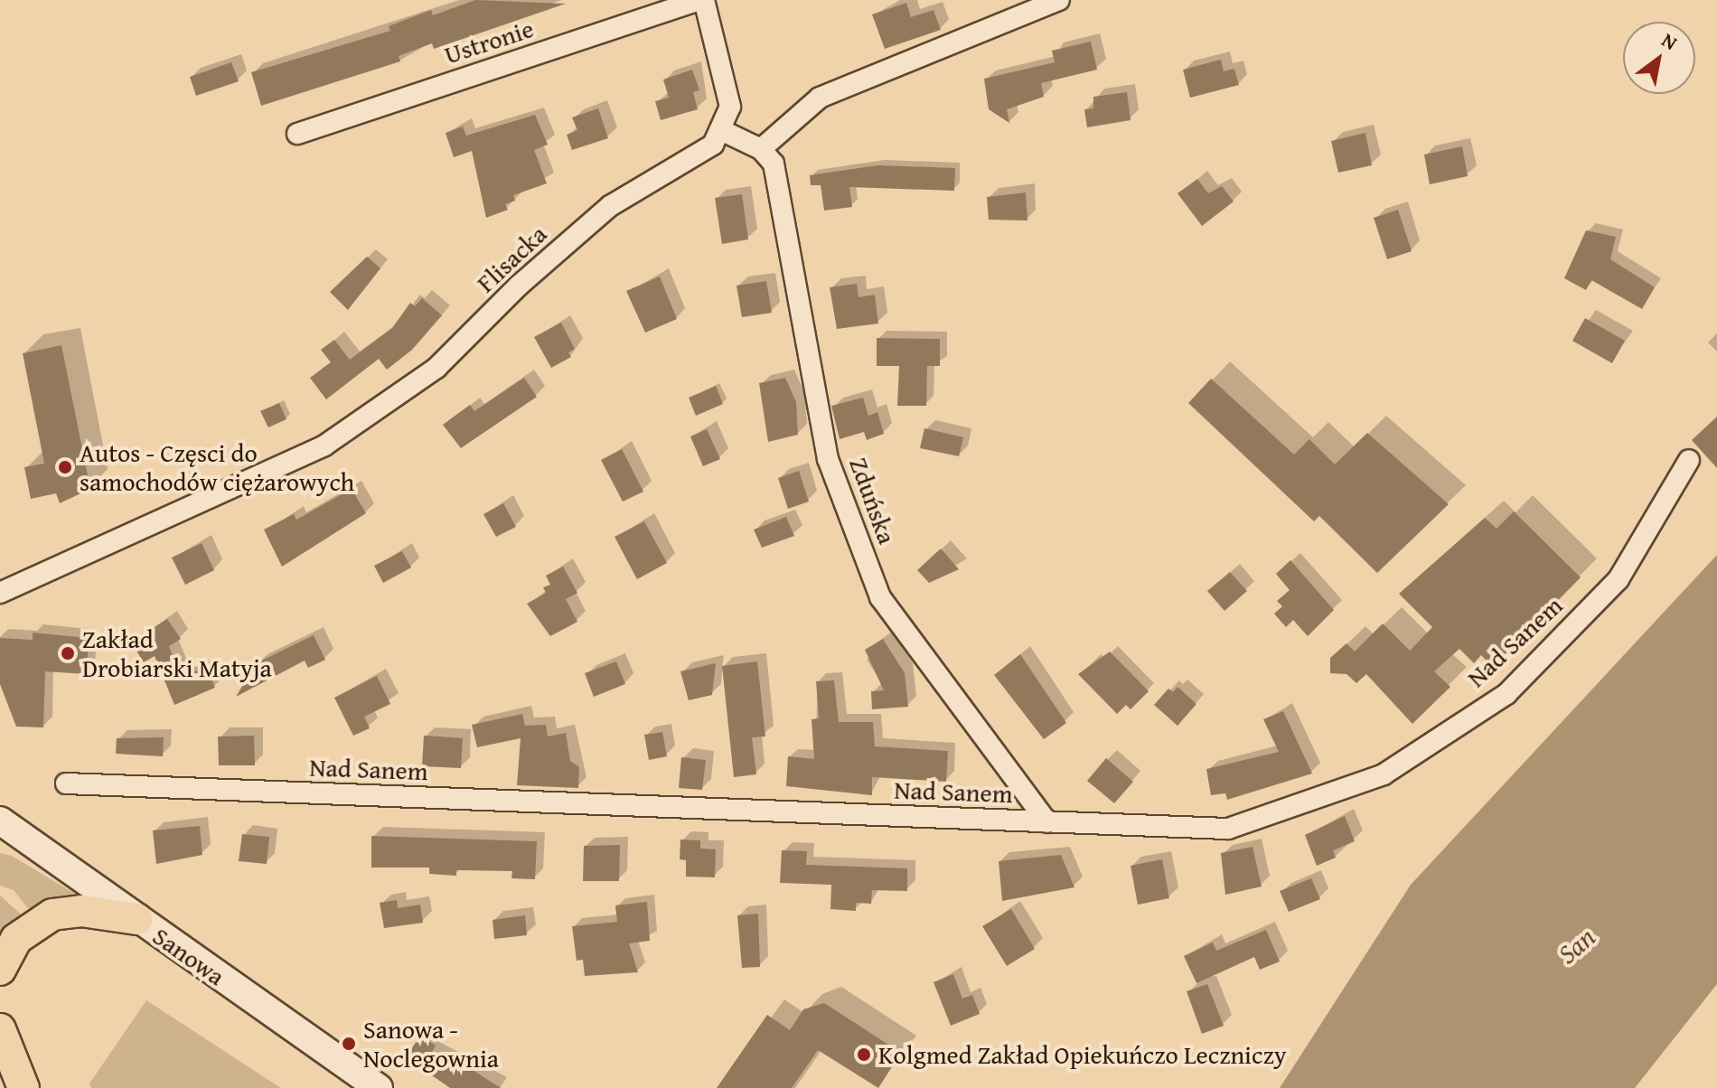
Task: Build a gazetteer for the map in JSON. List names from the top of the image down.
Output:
{
  "streets": {
    "main road": ["Sanowa"],
    "street": [
      "Ustronie",
      "Flisacka",
      "Zduńska",
      "Nad Sanem"
    ]
  },
  "crossings": [
    ["Zduńska", "Nad Sanem"]
  ],
  "water": ["San"],
  "places": [
    "Autos - Częsci do samochodów ciężarowych",
    "Zakład Drobiarski Matyja",
    "Sanowa - Noclegownia",
    "Kolgmed Zakład Opiekuńczo Leczniczy"
  ],
  "north": "top right"
}
